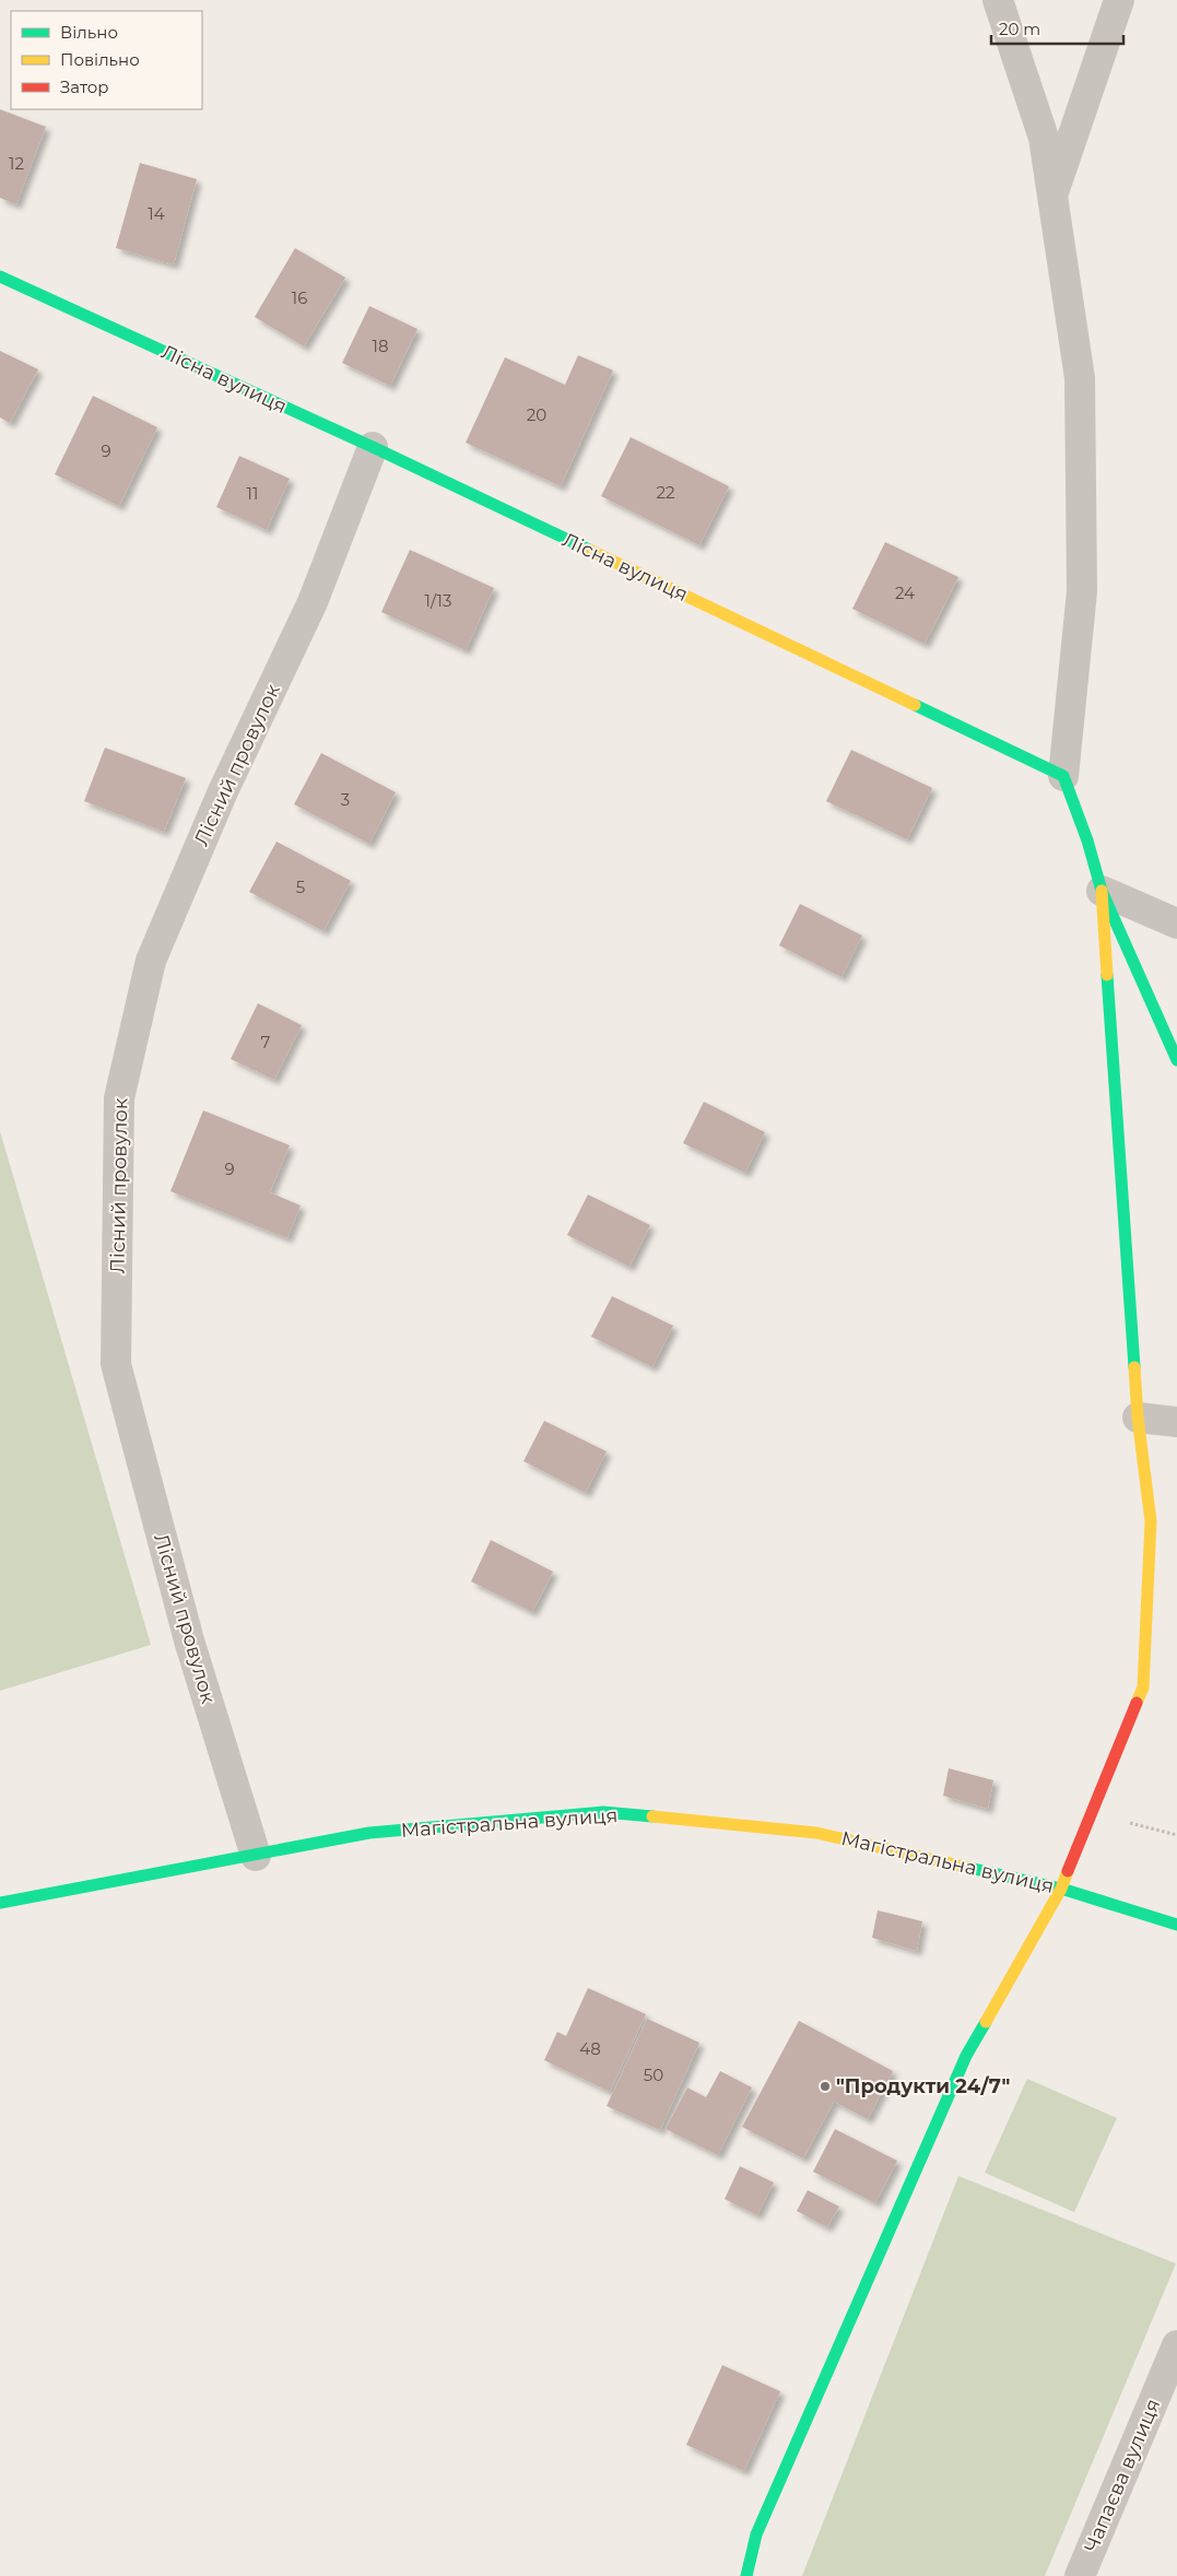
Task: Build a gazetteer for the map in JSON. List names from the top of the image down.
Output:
{
  "streets": {
    "street": [
      "Лісна вулиця",
      "Лісний провулок",
      "Магістральна вулиця",
      "Чапаєва вулиця"
    ]
  },
  "crossings": [
    ["Лісна вулиця", "Лісний провулок"],
    ["Лісний провулок", "Магістральна вулиця"]
  ],
  "places": ["\"Продукти 24/7\""],
  "house_numbers": [
    "12",
    "14",
    "16",
    "18",
    "20",
    "9",
    "22",
    "11",
    "24",
    "1/13",
    "3",
    "5",
    "7",
    "9",
    "48",
    "50"
  ],
  "legend": ["Вільно", "Повільно", "Затор"],
  "scale_bar": "20 m"
}
